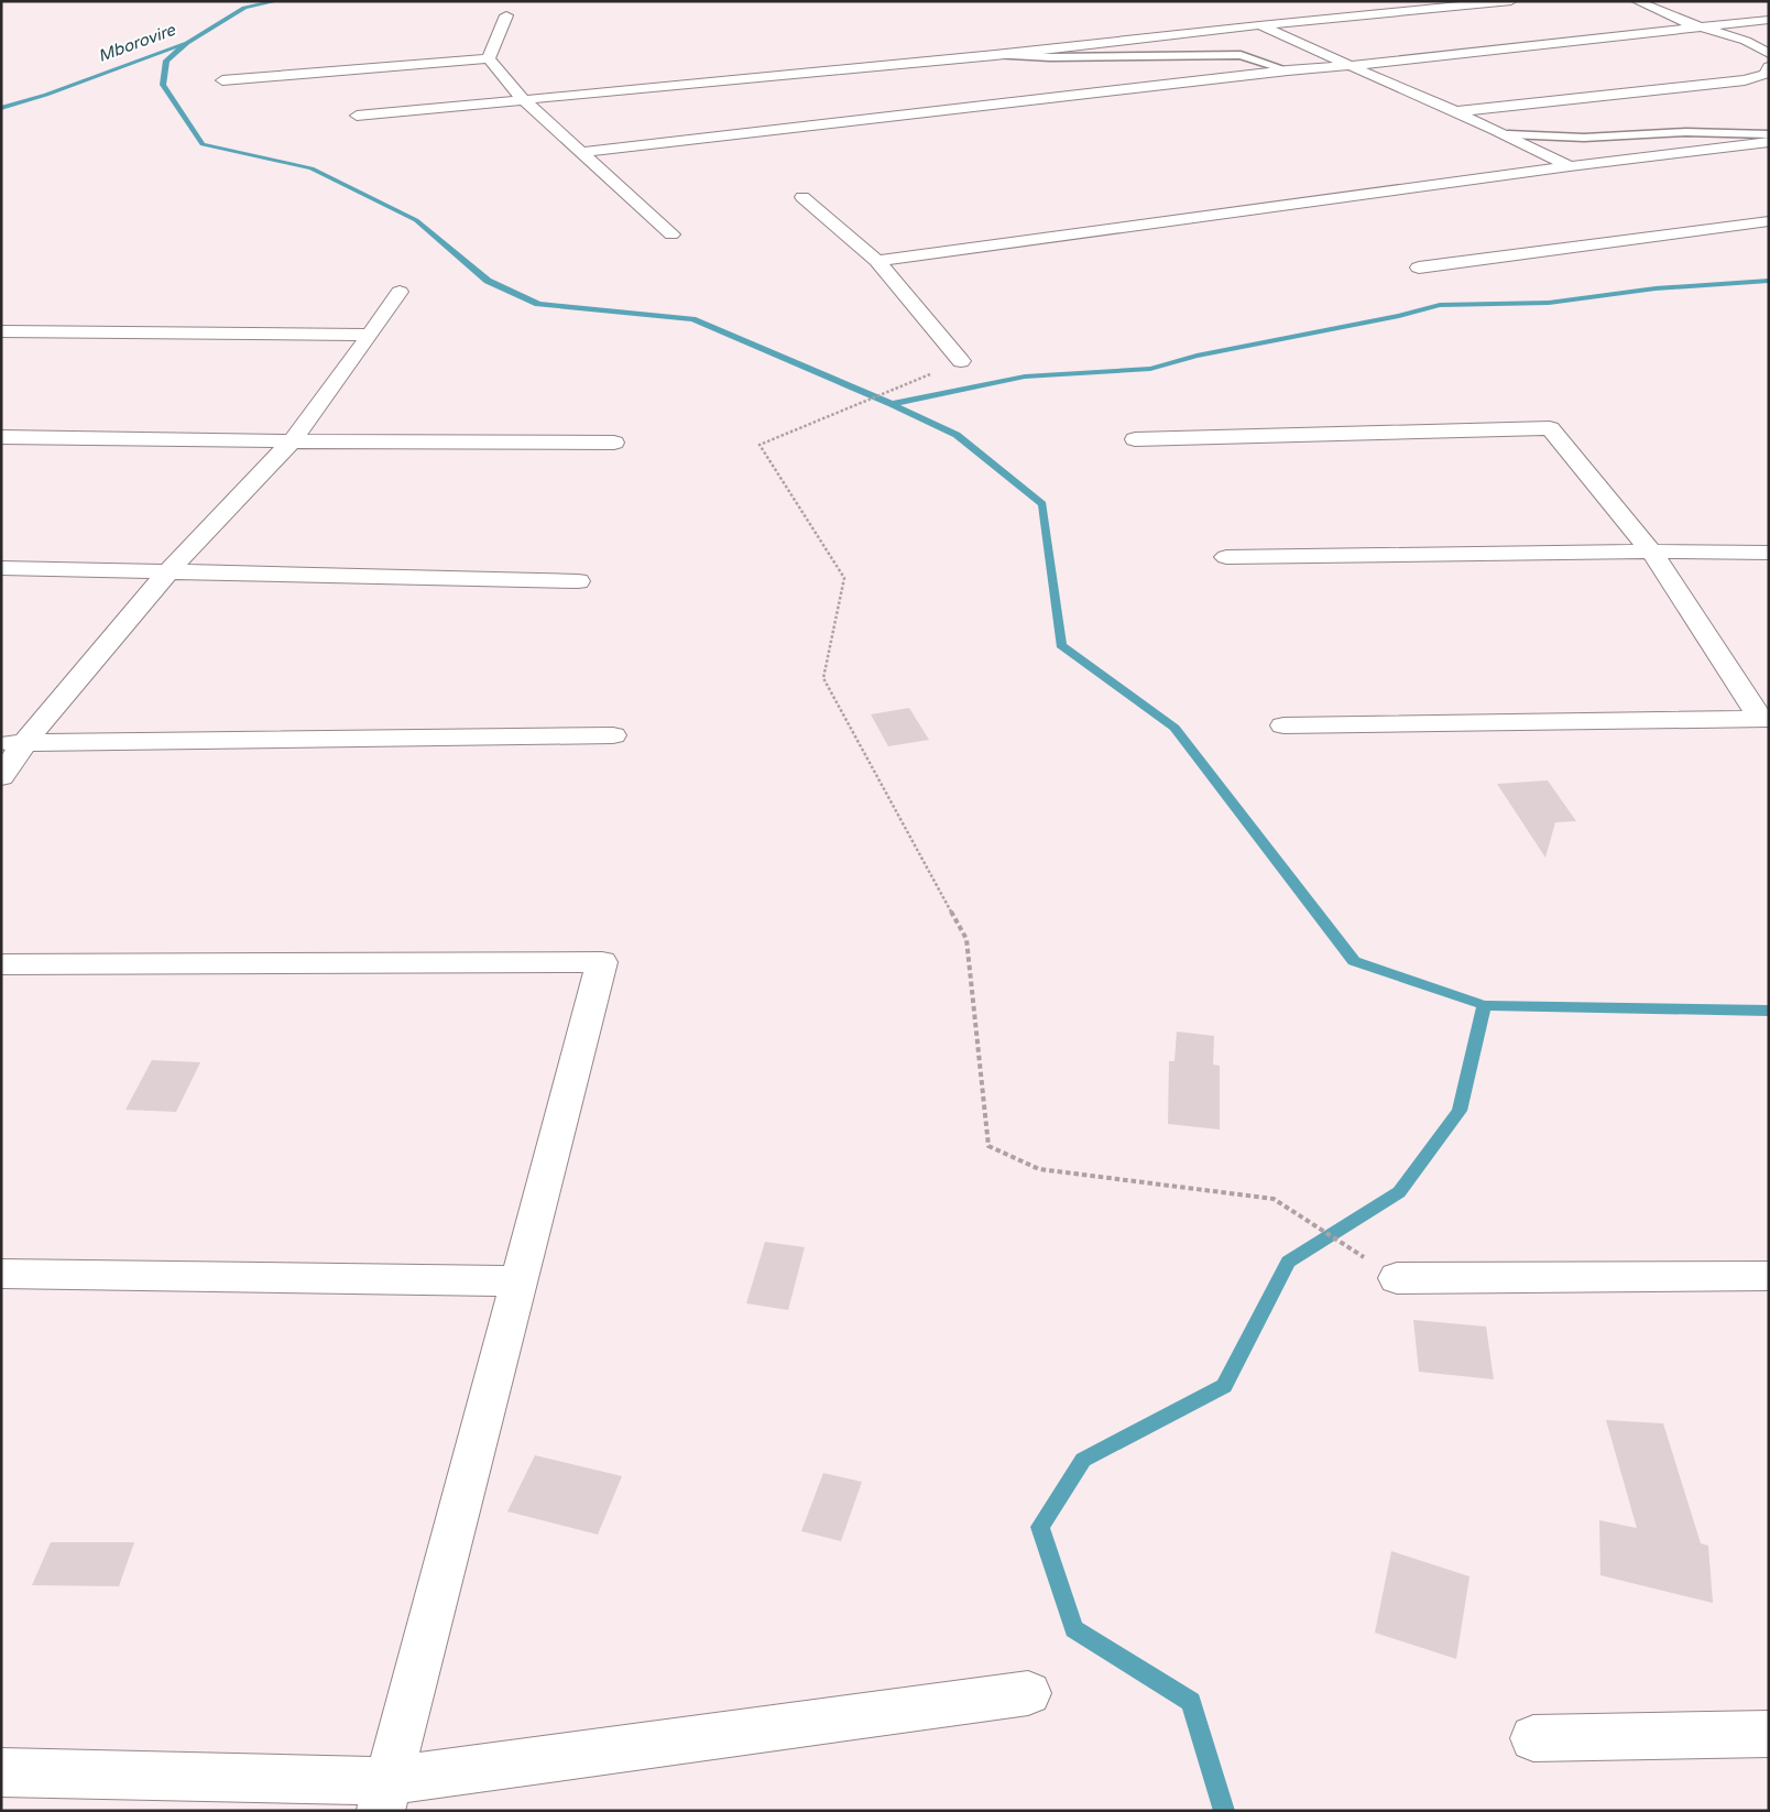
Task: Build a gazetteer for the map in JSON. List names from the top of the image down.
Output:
{
  "water": ["Mborovire"]
}
